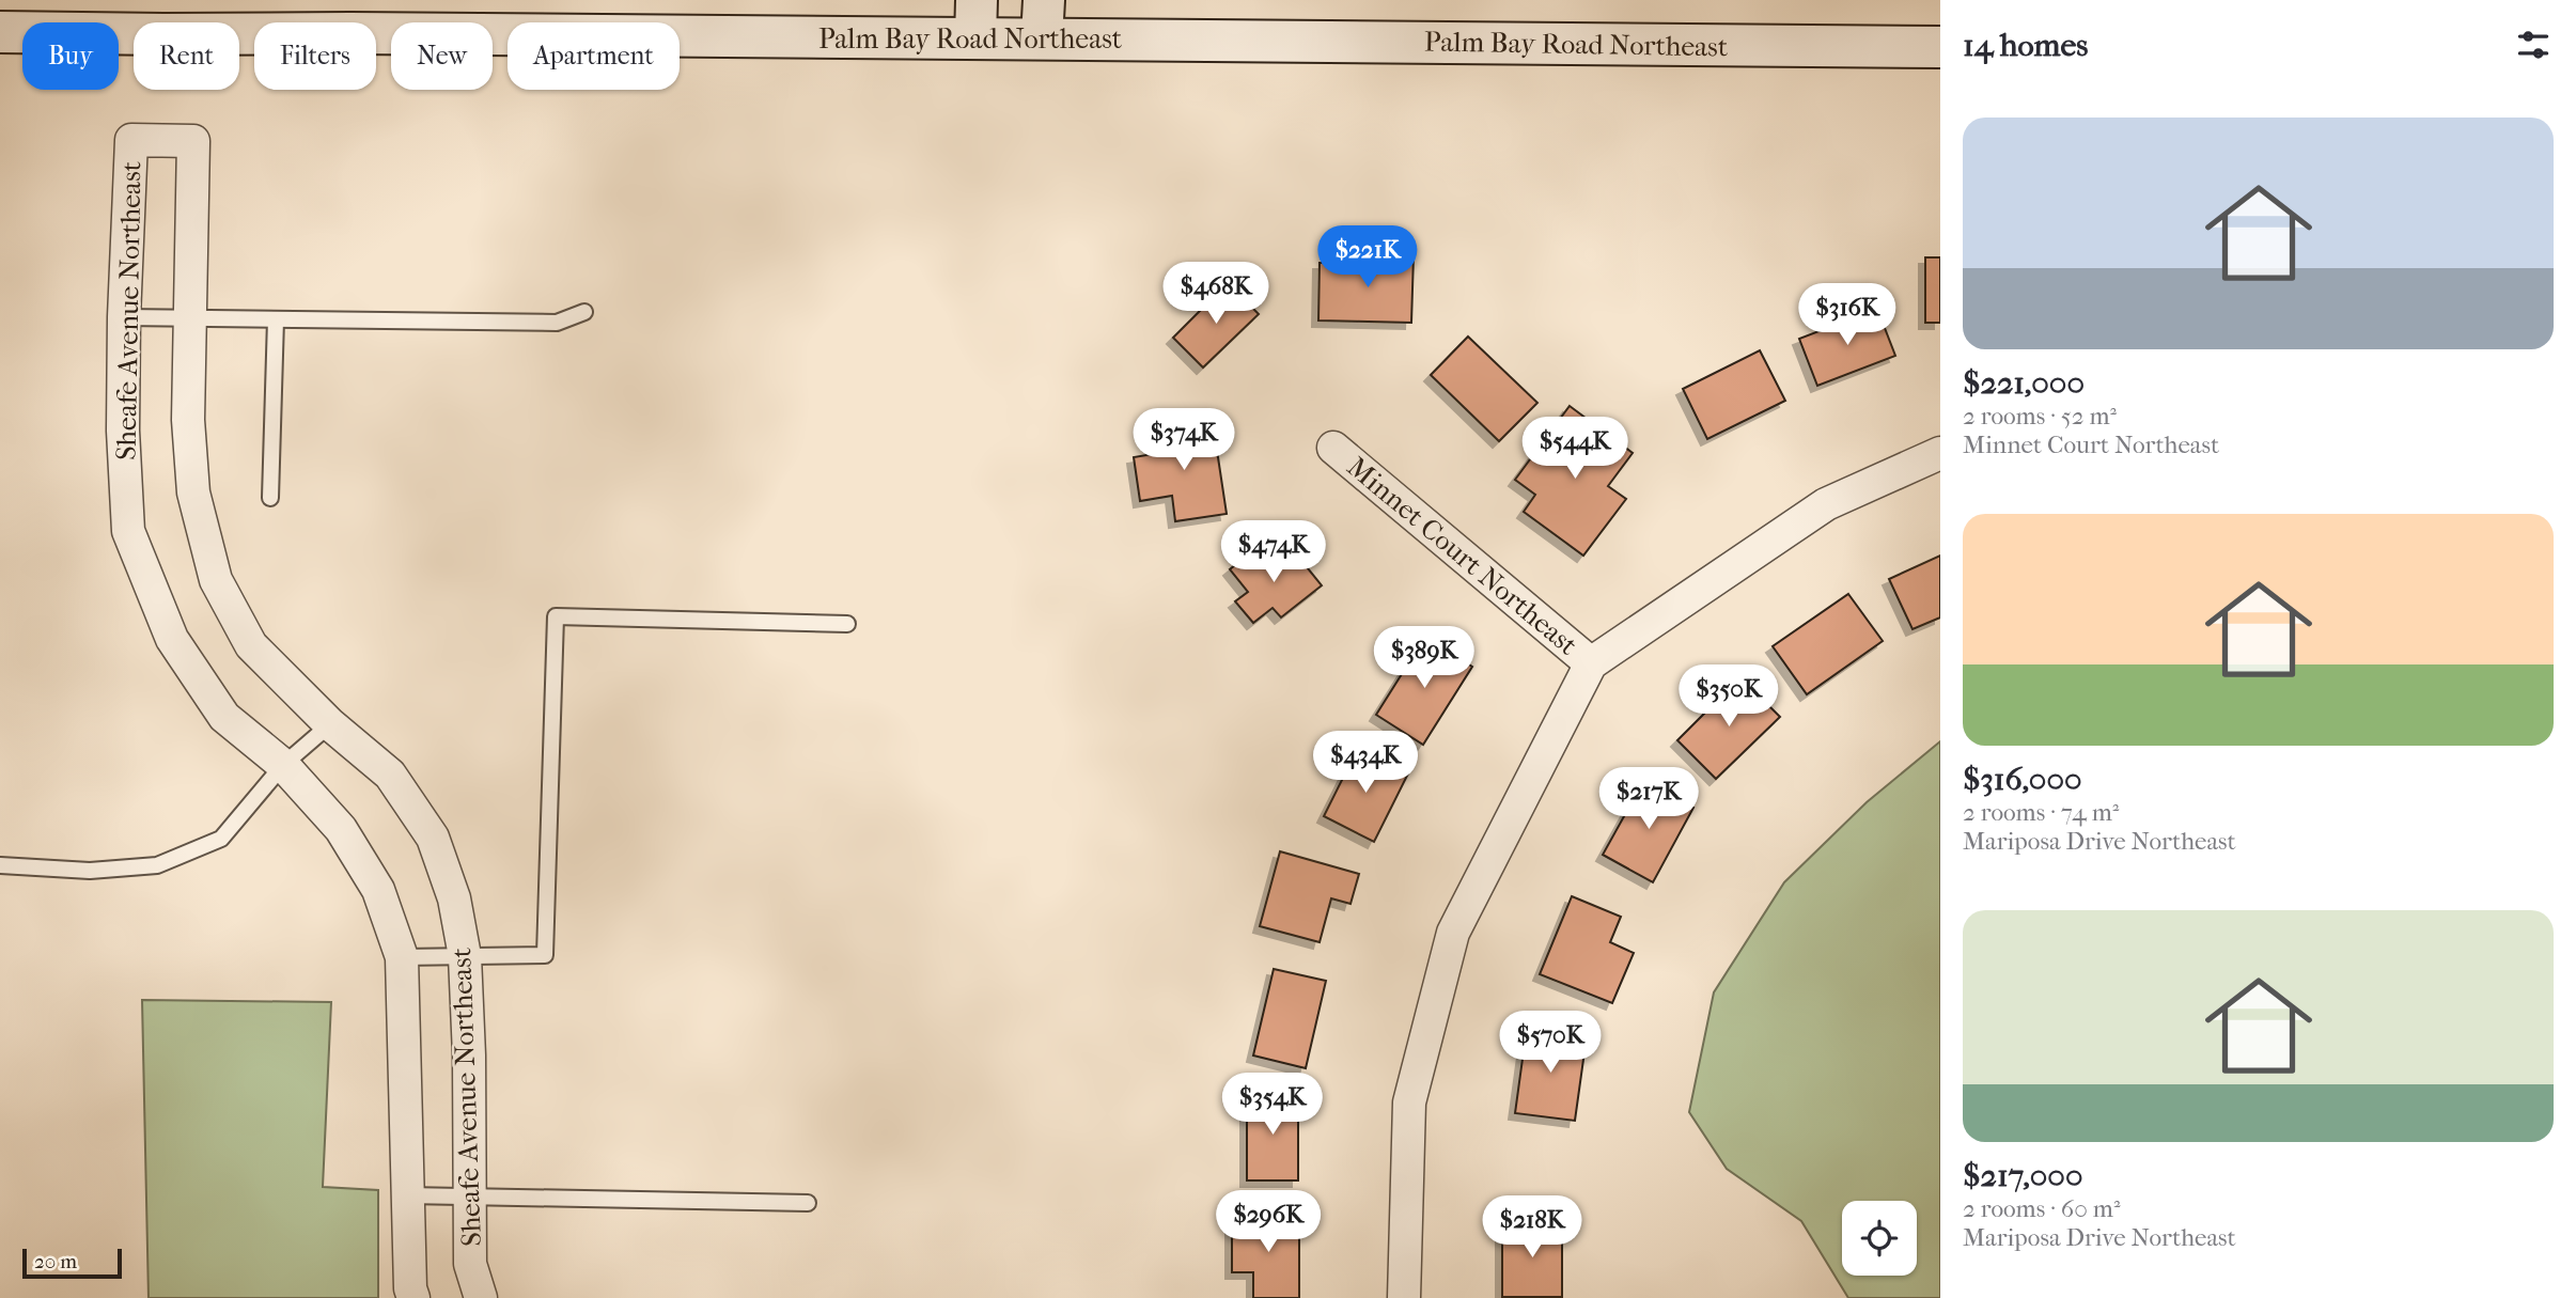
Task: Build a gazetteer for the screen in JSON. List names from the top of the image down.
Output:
{
  "streets": {
    "main road": ["Palm Bay Road Northeast"],
    "street": ["Sheafe Avenue Northeast", "Minnet Court Northeast"]
  },
  "scale_bar": "20 m",
  "page": {
    "heading": "14 homes",
    "chip": [
      "Buy",
      "Rent",
      "Filters",
      "New",
      "Apartment"
    ],
    "list": [
      {
        "name": "$221,000",
        "note": "2 rooms · 52 m² · Minnet Court Northeast"
      },
      {
        "name": "$316,000",
        "note": "2 rooms · 74 m² · Mariposa Drive Northeast"
      },
      {
        "name": "$217,000",
        "note": "2 rooms · 60 m² · Mariposa Drive Northeast"
      }
    ],
    "price": [
      "$221K",
      "$468K",
      "$316K",
      "$374K",
      "$544K",
      "$474K",
      "$389K",
      "$350K",
      "$434K",
      "$217K",
      "$570K",
      "$354K",
      "$296K",
      "$218K"
    ],
    "scale": "20 m"
  }
}
